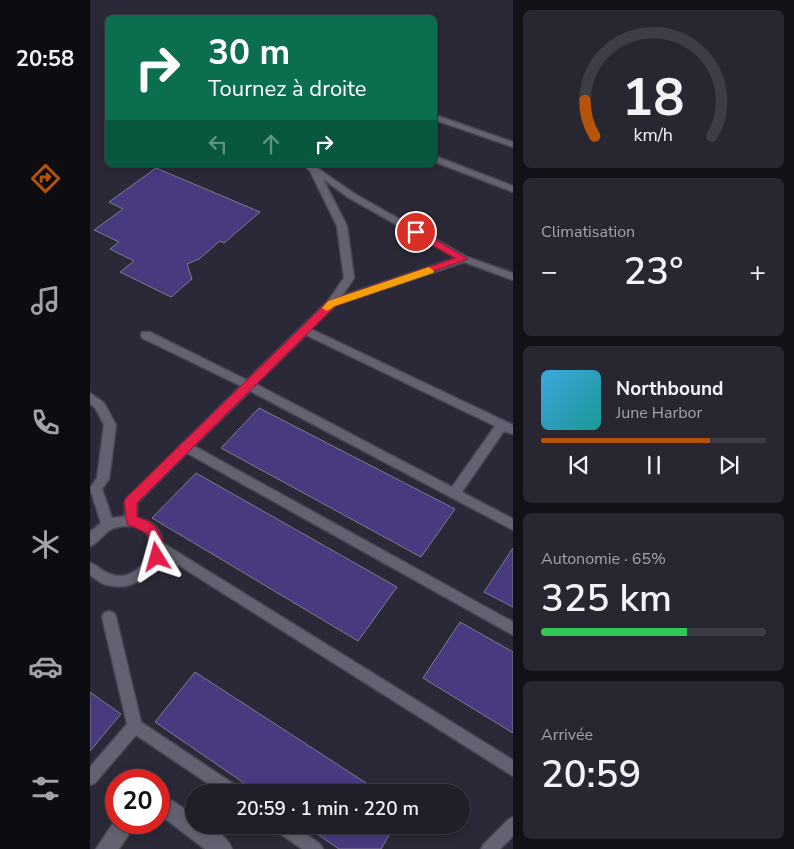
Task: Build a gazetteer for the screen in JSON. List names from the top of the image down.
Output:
{
  "page": {
    "tabs": "20:58",
    "turn": ["30 m", "Tournez à droite"],
    "tile": [
      "Climatisation",
      ["Autonomie · 65%", "325 km"],
      ["Arrivée", "20:59"]
    ],
    "heat": ["−", "23°", "+"],
    "song": ["Northbound", "June Harbor"],
    "limit": "20",
    "trip": "20:59 · 1 min · 220 m",
    "gauge": ["18", "km/h"]
  }
}
